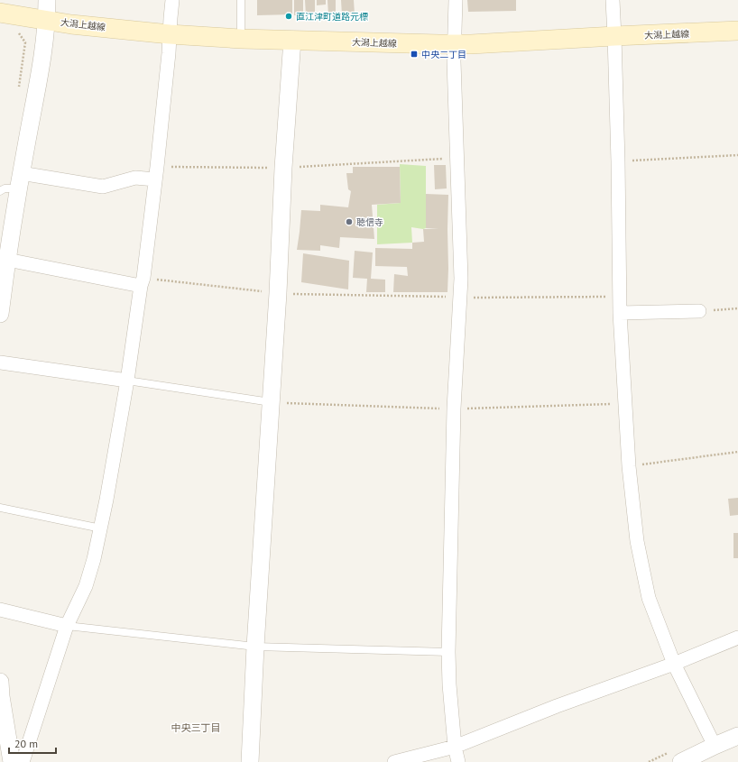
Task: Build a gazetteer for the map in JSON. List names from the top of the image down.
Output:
{
  "streets": {
    "main road": ["大潟上越線"]
  },
  "districts": ["中央三丁目"],
  "places": {
    "other": ["直江津町道路元標", "聴信寺"],
    "transit": ["中央二丁目"]
  },
  "scale_bar": "20 m"
}
